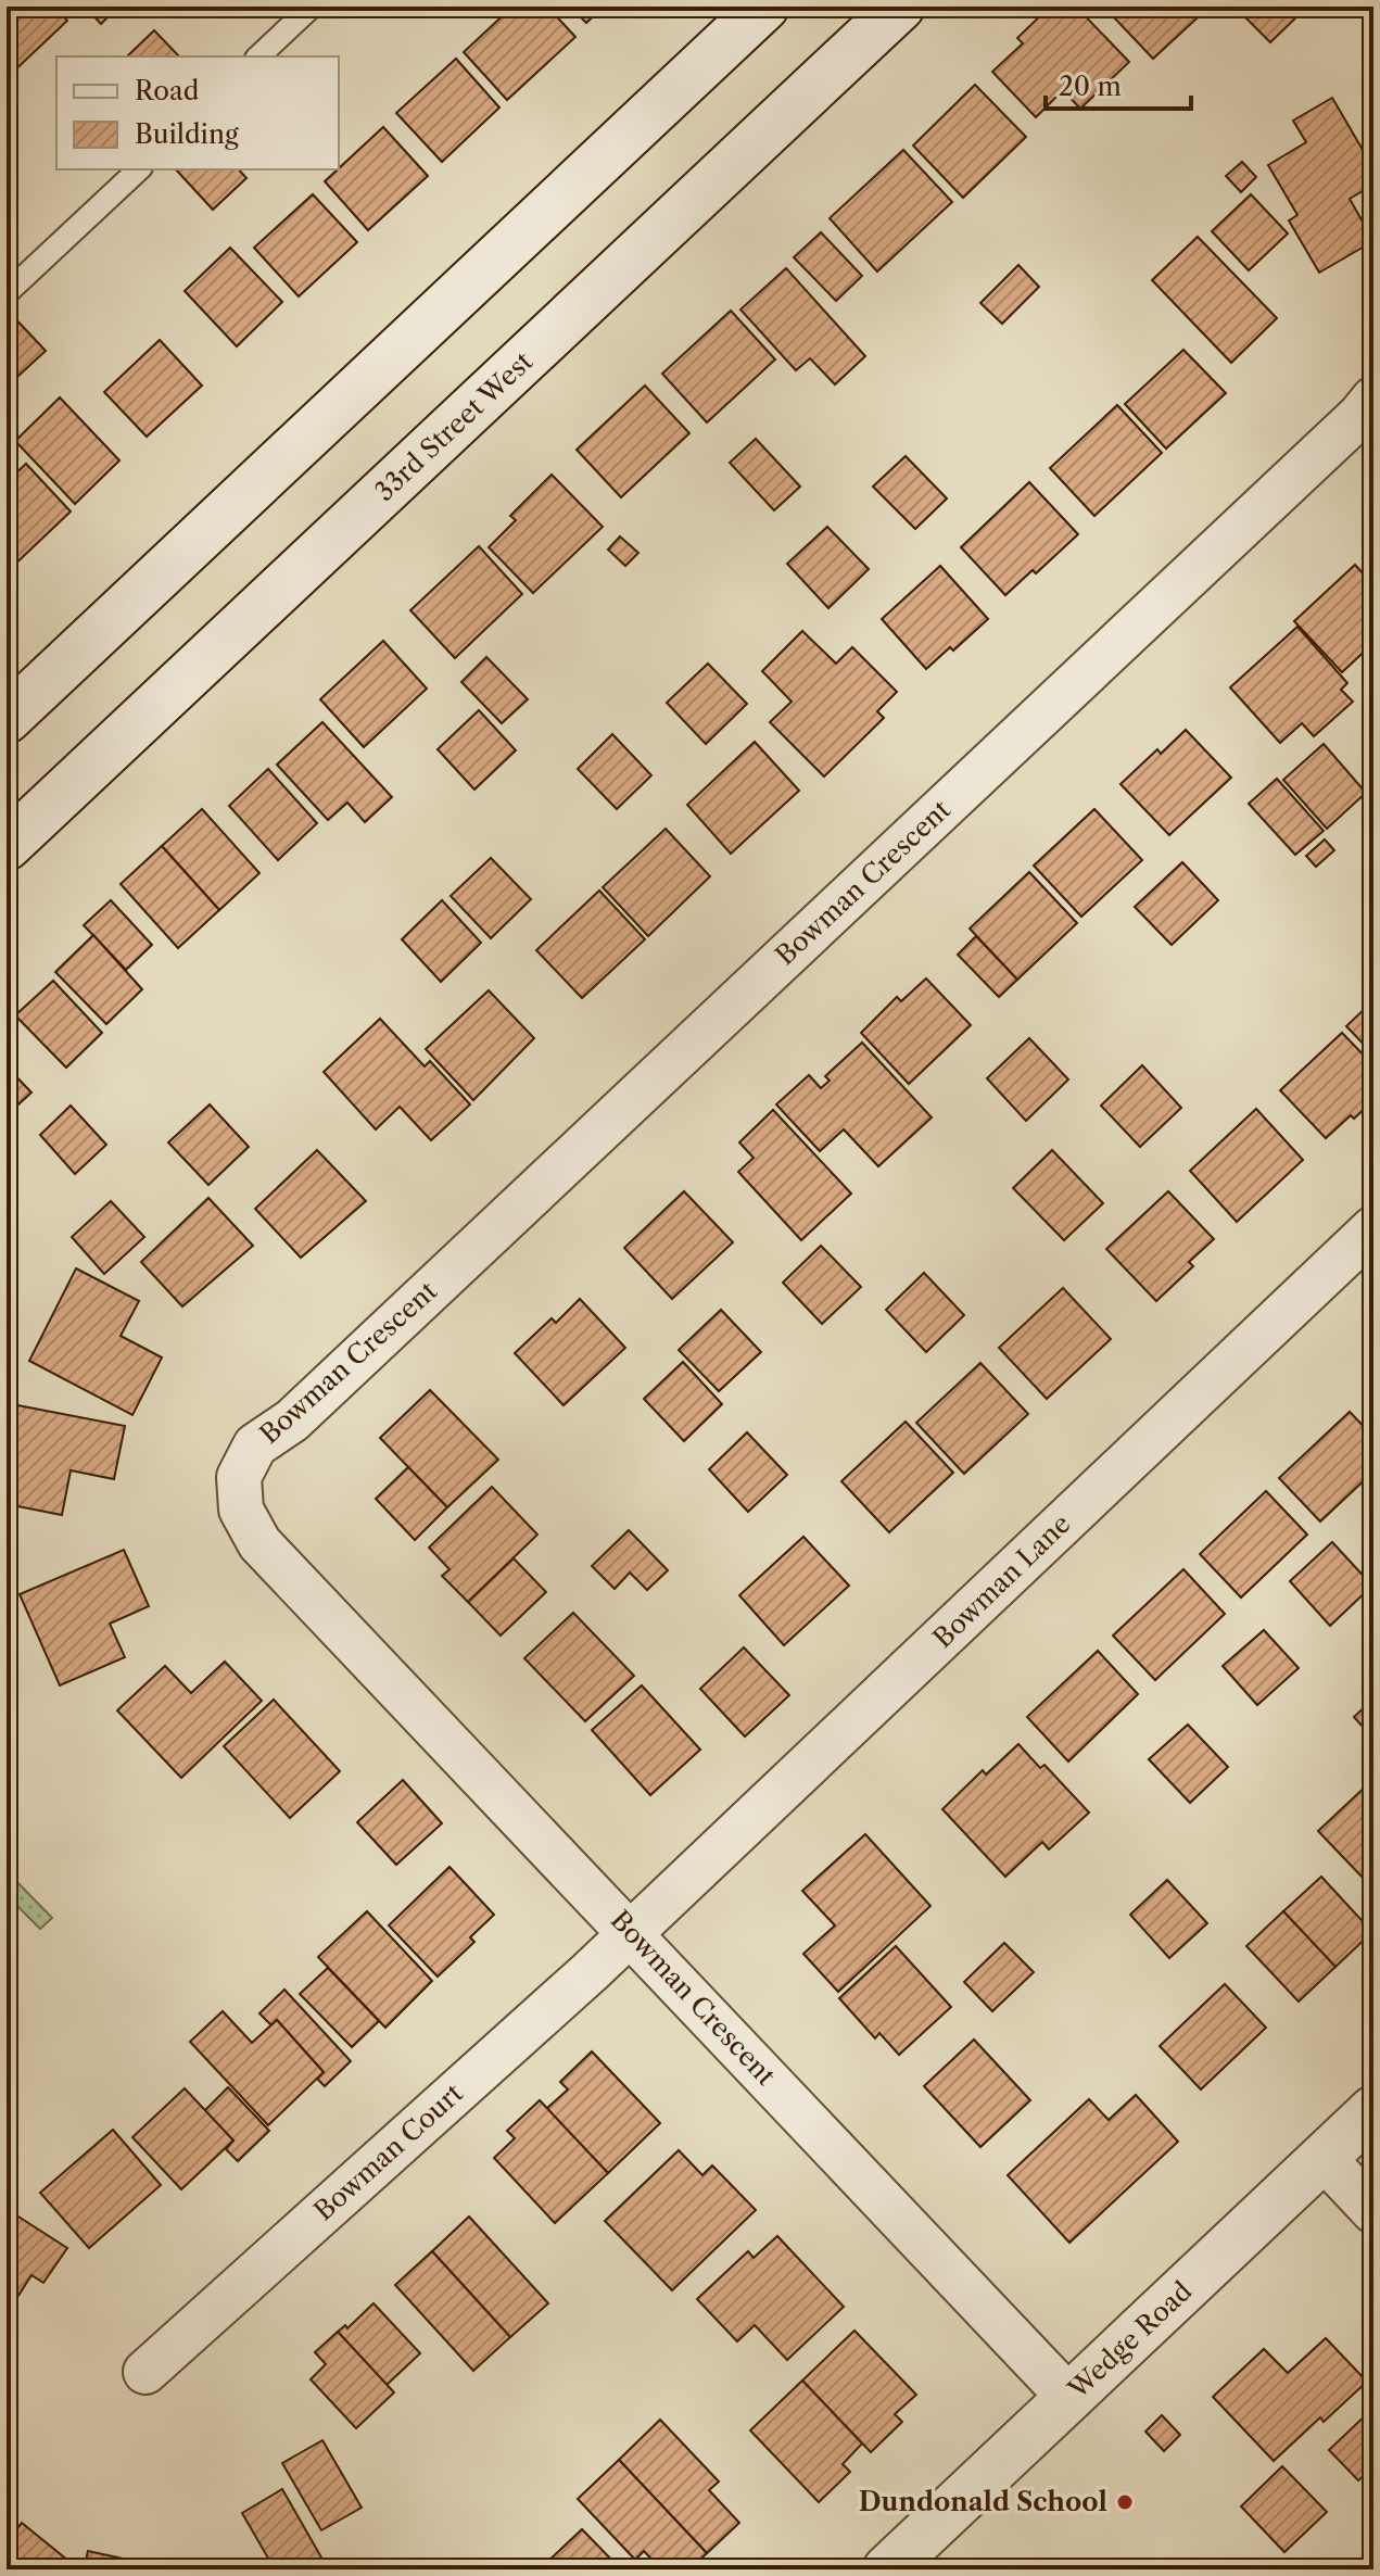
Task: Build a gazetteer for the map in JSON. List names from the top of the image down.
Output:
{
  "streets": {
    "main road": ["33rd Street West", "Wedge Road"],
    "street": ["Bowman Crescent", "Bowman Lane", "Bowman Court"]
  },
  "crossings": [
    ["Bowman Crescent", "Bowman Lane"],
    ["Bowman Crescent", "Bowman Court"],
    ["Bowman Crescent", "Wedge Road"],
    ["Bowman Lane", "Bowman Court"]
  ],
  "places": ["Dundonald School"],
  "legend": ["Road", "Building"],
  "scale_bar": "20 m"
}
